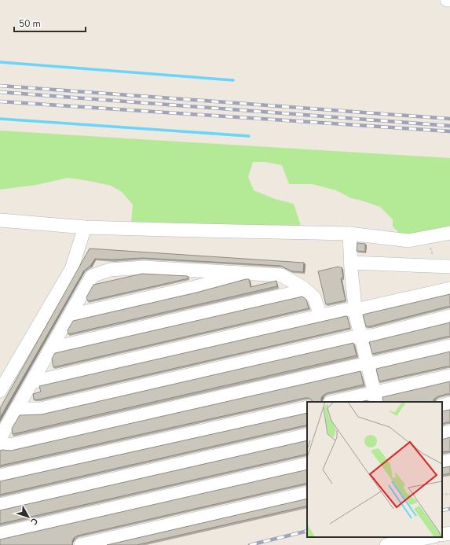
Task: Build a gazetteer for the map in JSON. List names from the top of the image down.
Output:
{
  "scale_bar": "50 m",
  "north": "bottom right"
}
